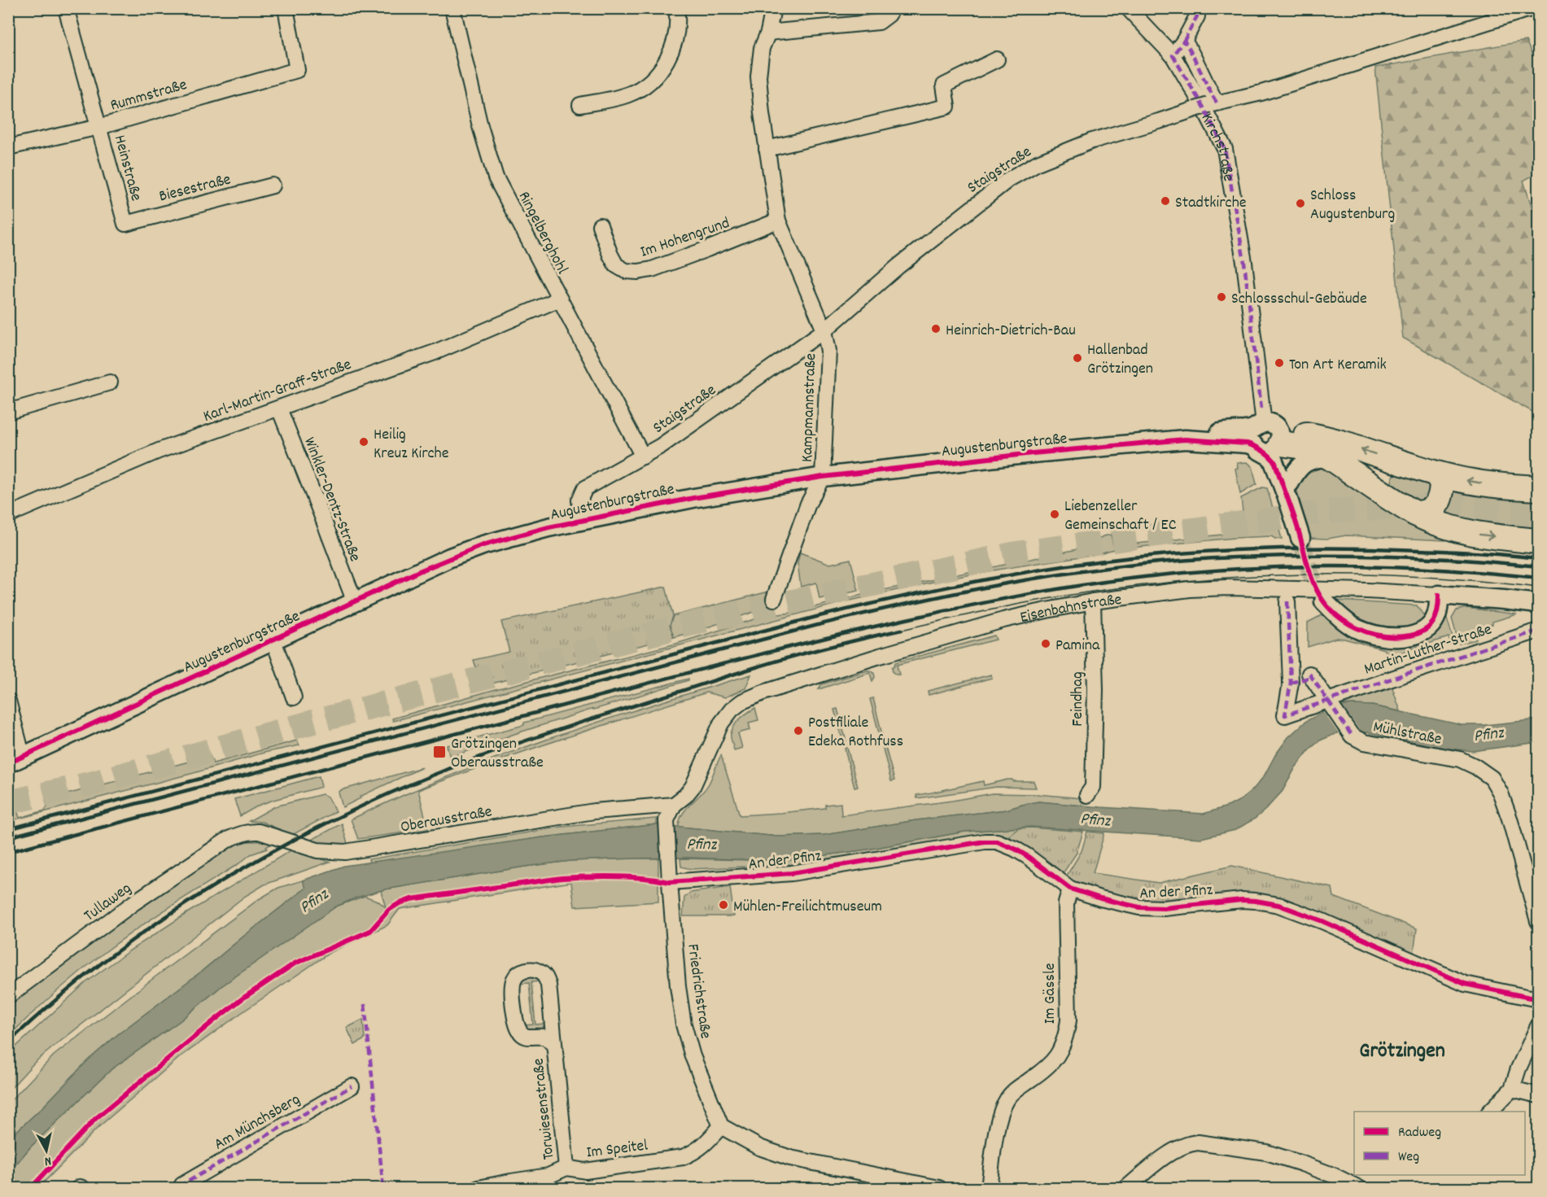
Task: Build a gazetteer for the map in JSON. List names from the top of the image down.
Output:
{
  "streets": {
    "street": [
      "Rummstraße",
      "Kirchstraße",
      "Heinstraße",
      "Staigstraße",
      "Biesestraße",
      "Ringelberghohl",
      "Im Hohengrund",
      "Karl-Martin-Graff-Straße",
      "Kampmannstraße",
      "Augustenburgstraße",
      "Winkler-Dentz-Straße",
      "Eisenbahnstraße",
      "Martin-Luther-Straße",
      "Feindhag",
      "Mühlstraße",
      "Oberausstraße",
      "An der Pfinz",
      "Tullaweg",
      "Friedrichstraße",
      "Im Gässle",
      "Torwiesenstraße",
      "Am Münchsberg",
      "Im Speitel"
    ]
  },
  "crossings": [
    ["Rummstraße", "Heinstraße"],
    ["Kirchstraße", "Staigstraße"],
    ["Kirchstraße", "Augustenburgstraße"],
    ["Heinstraße", "Biesestraße"],
    ["Staigstraße", "Ringelberghohl"],
    ["Staigstraße", "Kampmannstraße"],
    ["Staigstraße", "Augustenburgstraße"],
    ["Ringelberghohl", "Karl-Martin-Graff-Straße"],
    ["Im Hohengrund", "Kampmannstraße"],
    ["Karl-Martin-Graff-Straße", "Winkler-Dentz-Straße"],
    ["Kampmannstraße", "Augustenburgstraße"],
    ["Augustenburgstraße", "Winkler-Dentz-Straße"],
    ["Eisenbahnstraße", "Feindhag"],
    ["Eisenbahnstraße", "Oberausstraße"],
    ["Eisenbahnstraße", "Friedrichstraße"],
    ["Martin-Luther-Straße", "Mühlstraße"],
    ["Oberausstraße", "Tullaweg"],
    ["Oberausstraße", "Friedrichstraße"],
    ["An der Pfinz", "Friedrichstraße"],
    ["An der Pfinz", "Im Gässle"],
    ["Friedrichstraße", "Im Speitel"],
    ["Torwiesenstraße", "Im Speitel"]
  ],
  "districts": ["Grötzingen"],
  "water": ["Pfinz"],
  "places": {
    "other": [
      "Stadtkirche",
      "Schloss Augustenburg",
      "Schlossschul-Gebäude",
      "Heinrich-Dietrich-Bau",
      "Hallenbad Grötzingen",
      "Ton Art Keramik",
      "Heilig Kreuz Kirche",
      "Liebenzeller Gemeinschaft / EC",
      "Pamina",
      "Postfiliale Edeka Rothfuss",
      "Mühlen-Freilichtmuseum"
    ],
    "transit": ["Grötzingen Oberausstraße"]
  },
  "legend": ["Radweg", "Weg"],
  "north": "bottom"
}
